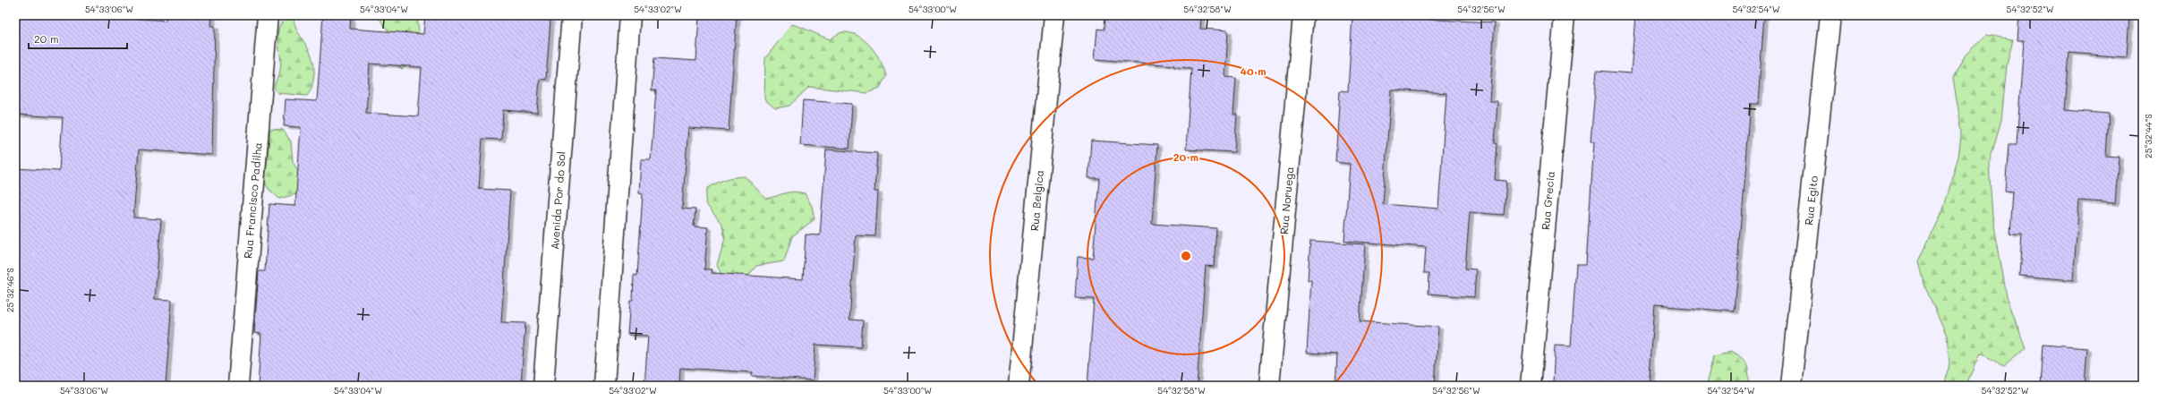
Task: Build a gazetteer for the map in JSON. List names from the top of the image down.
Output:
{
  "streets": {
    "street": [
      "Rua Francisco Padilha",
      "Avenida Por do Sol",
      "Rua Belgica",
      "Rua Noruega",
      "Rua Grecia",
      "Rua Egito"
    ]
  },
  "scale_bar": "20 m",
  "coordinates": [
    "54°33'06\"W",
    "54°33'04\"W",
    "54°33'02\"W",
    "54°33'00\"W",
    "54°32'58\"W",
    "54°32'56\"W",
    "54°32'54\"W",
    "54°32'52\"W",
    "25°32'44\"S",
    "25°32'46\"S"
  ],
  "rings": ["40 m", "20 m"]
}
